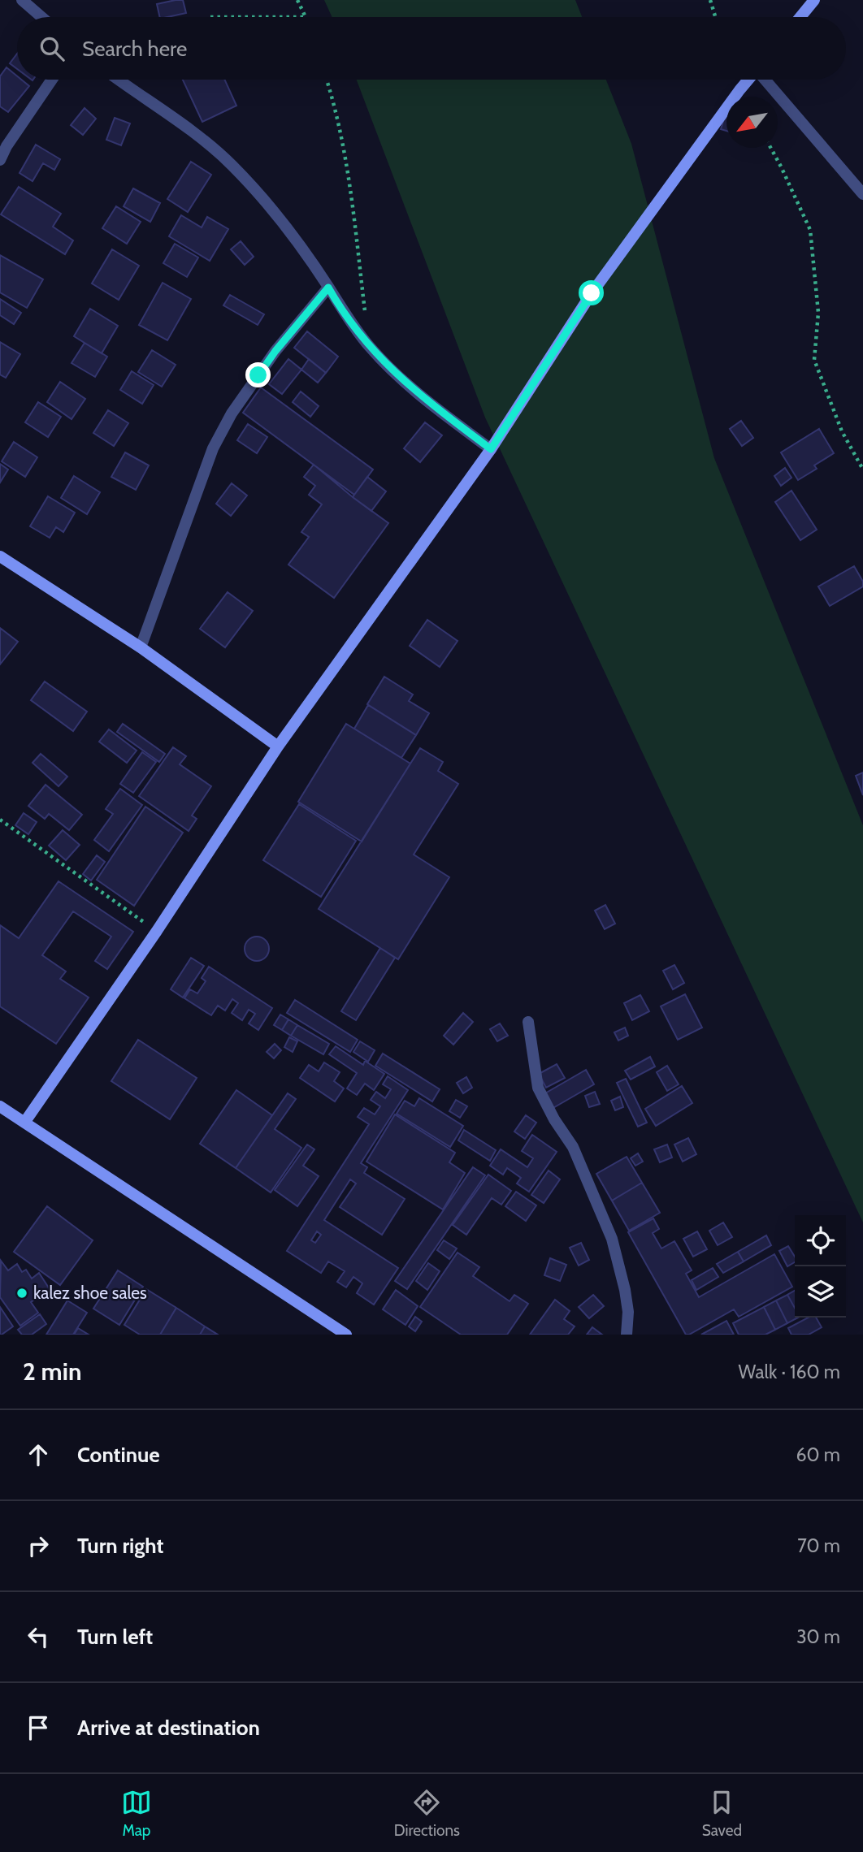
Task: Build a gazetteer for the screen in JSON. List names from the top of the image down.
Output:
{
  "places": ["kalez shoe sales"],
  "north": "bottom left",
  "page": {
    "search": "Search here",
    "heading": ["2 min", "Walk · 160 m"],
    "list": [
      ["Continue", "60 m"],
      ["Turn right", "70 m"],
      ["Turn left", "30 m"],
      "Arrive at destination"
    ],
    "nav": ["Map", "Directions", "Saved"]
  }
}
